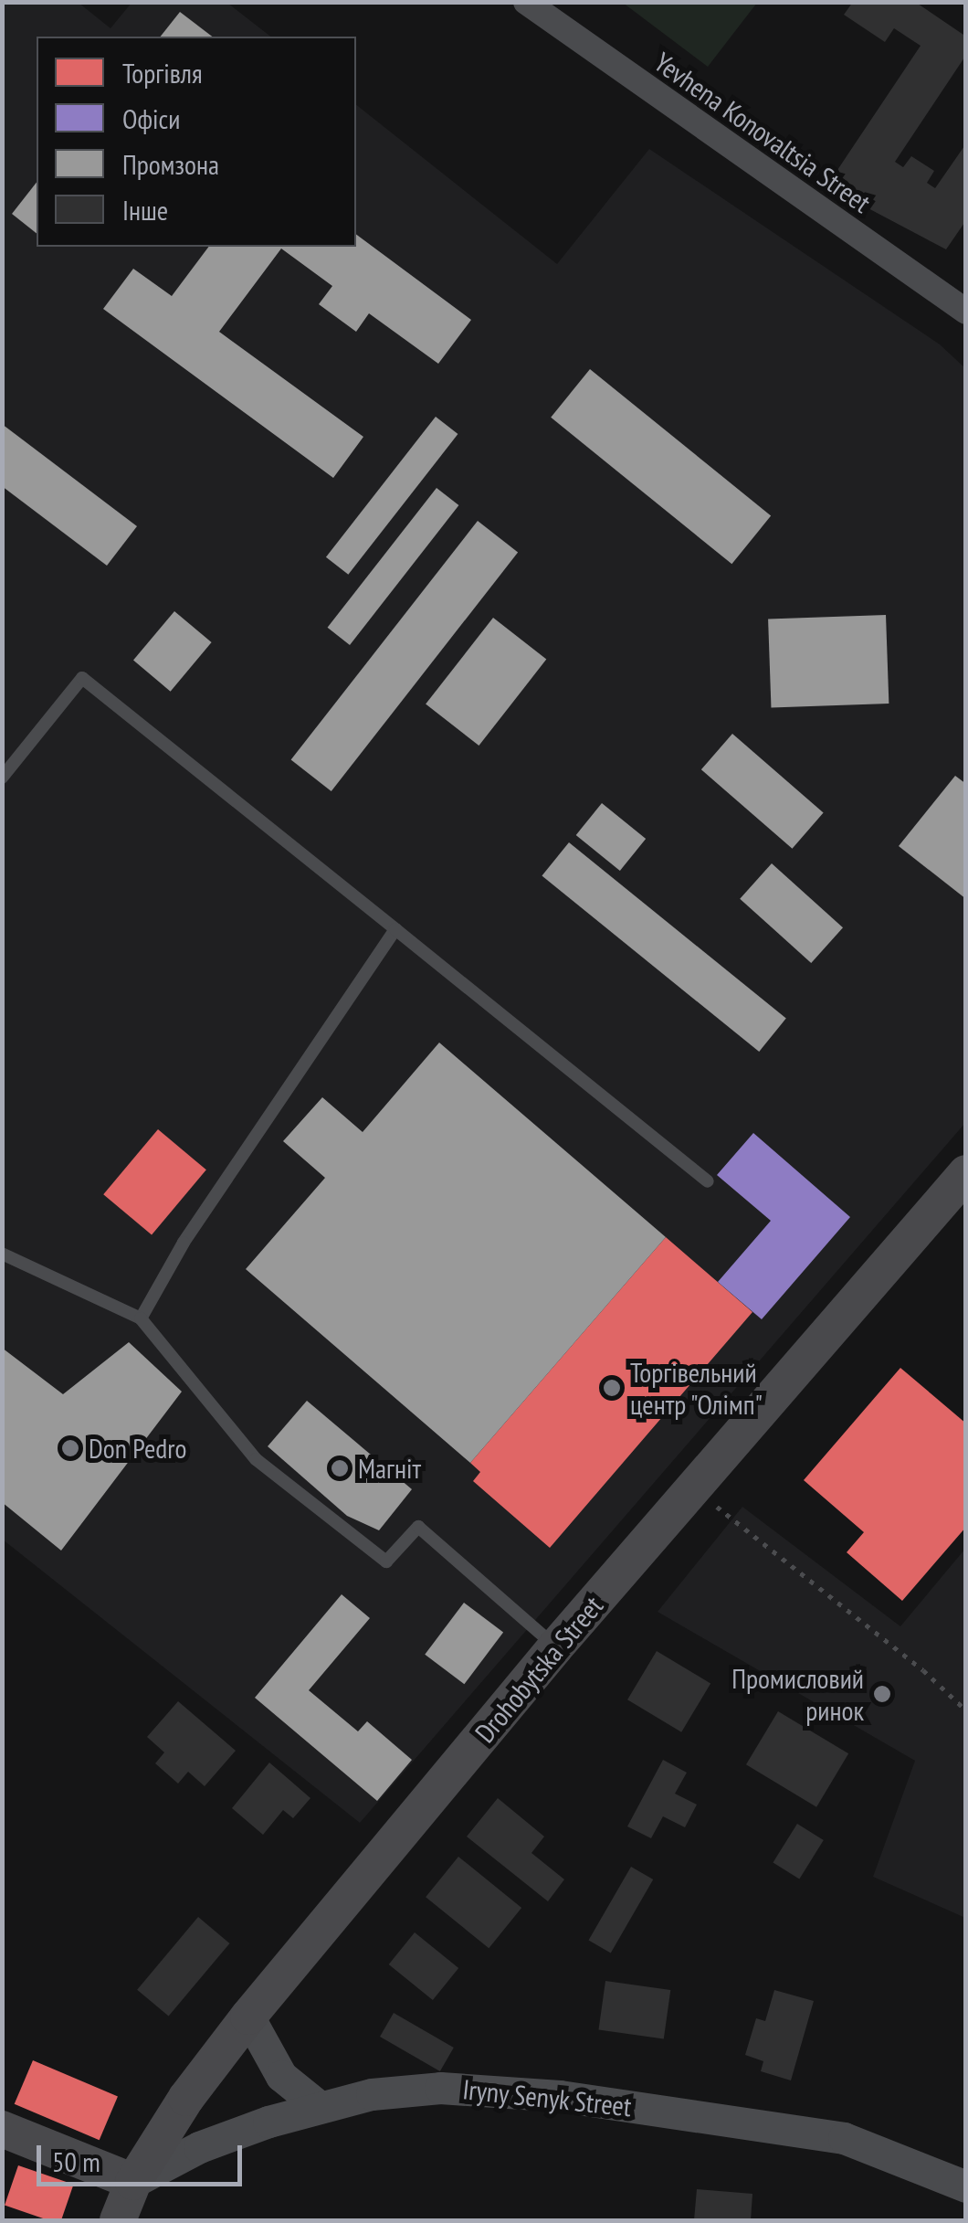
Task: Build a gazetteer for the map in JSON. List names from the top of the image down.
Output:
{
  "streets": {
    "main road": ["Drohobytska Street"],
    "street": ["Yevhena Konovaltsia Street", "Iryny Senyk Street"]
  },
  "crossings": [
    ["Drohobytska Street", "Iryny Senyk Street"]
  ],
  "places": [
    "Торгівельний центр \"Олімп\"",
    "Don Pedro",
    "Магніт",
    "Промисловий ринок"
  ],
  "legend": [
    "Торгівля",
    "Офіси",
    "Промзона",
    "Інше"
  ],
  "scale_bar": "50 m"
}
